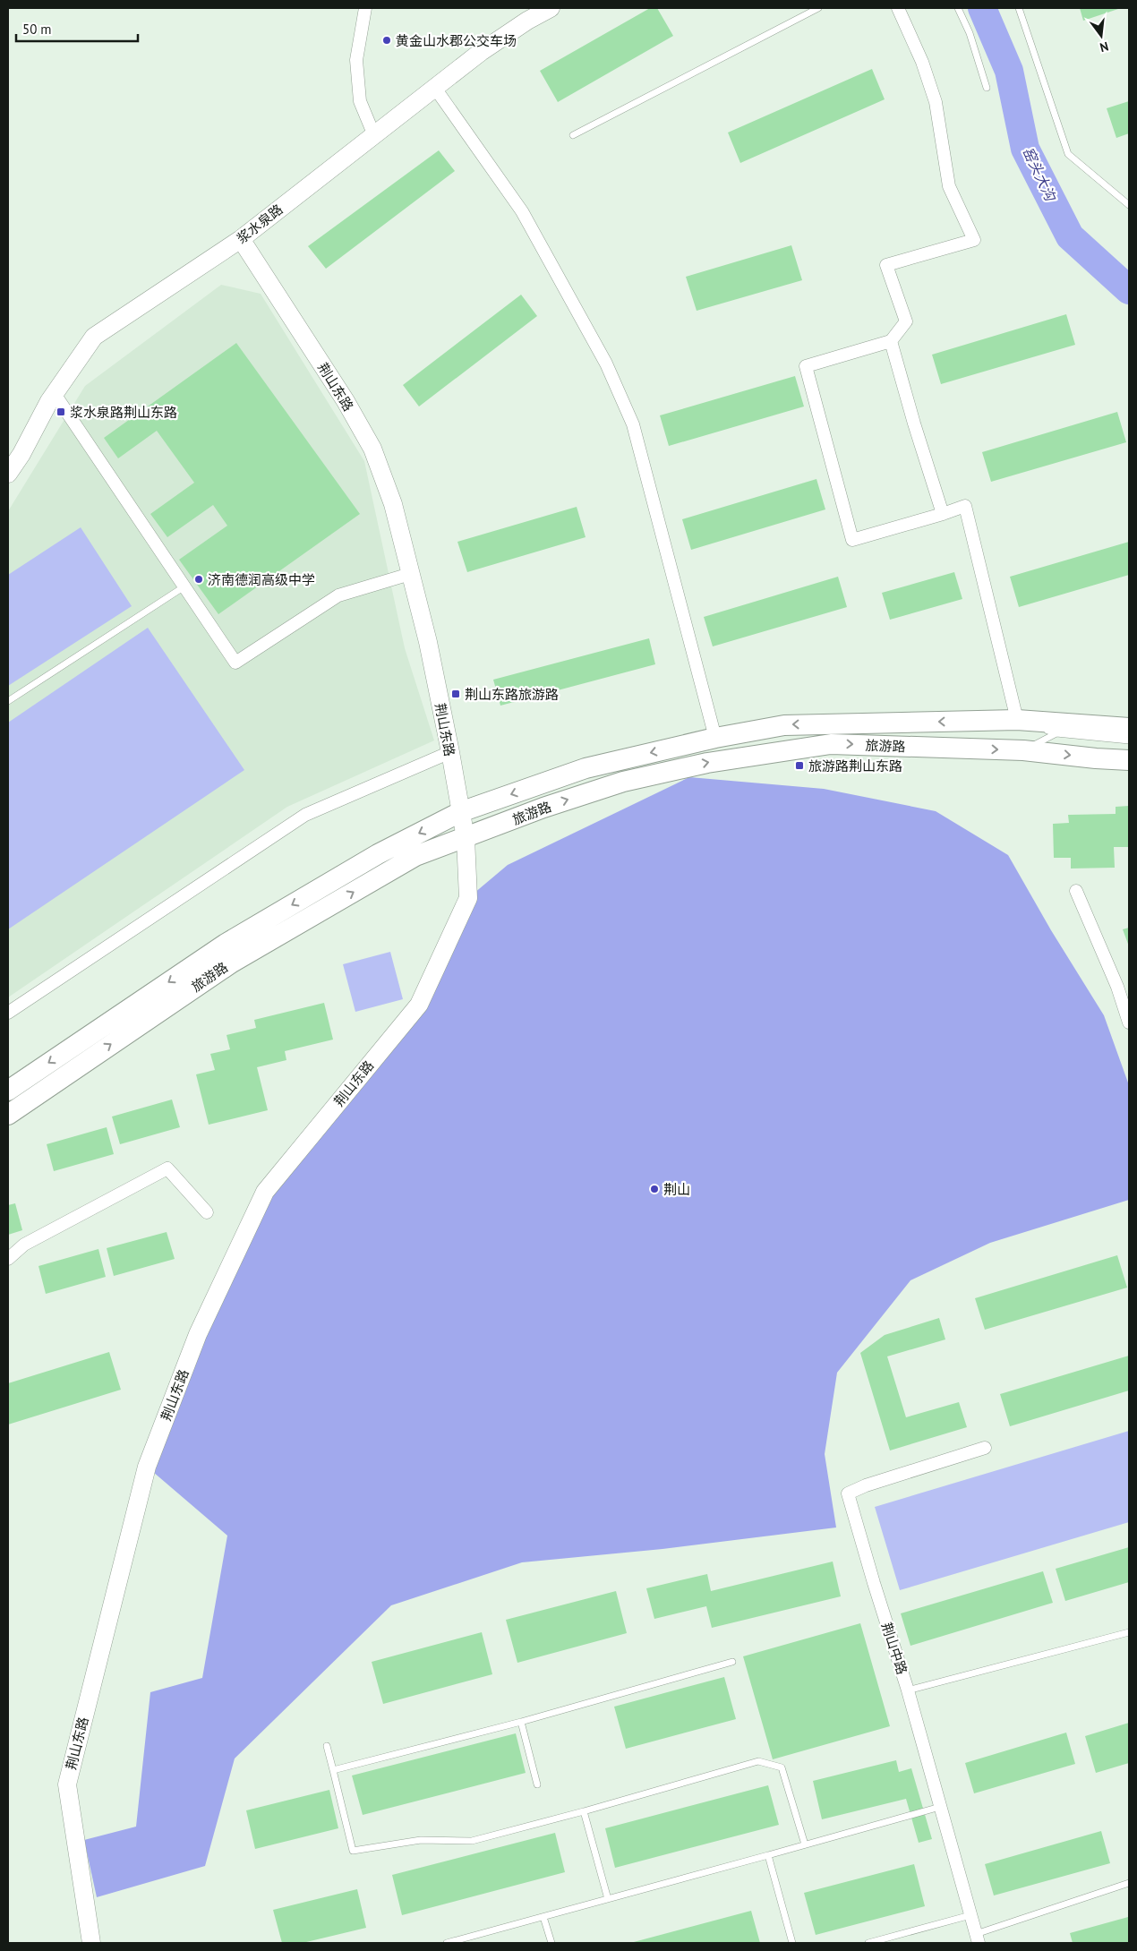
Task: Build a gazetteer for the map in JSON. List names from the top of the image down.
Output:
{
  "streets": {
    "main road": ["旅游路"],
    "street": ["浆水泉路", "荆山东路", "荆山中路"]
  },
  "crossings": [
    ["浆水泉路", "荆山东路"],
    ["荆山东路", "旅游路"]
  ],
  "water": ["窑头大沟"],
  "places": {
    "other": ["黄金山水郡公交车场", "济南德润高级中学", "荆山"],
    "transit": ["浆水泉路荆山东路", "荆山东路旅游路", "旅游路荆山东路"]
  },
  "scale_bar": "50 m",
  "north": "bottom"
}
